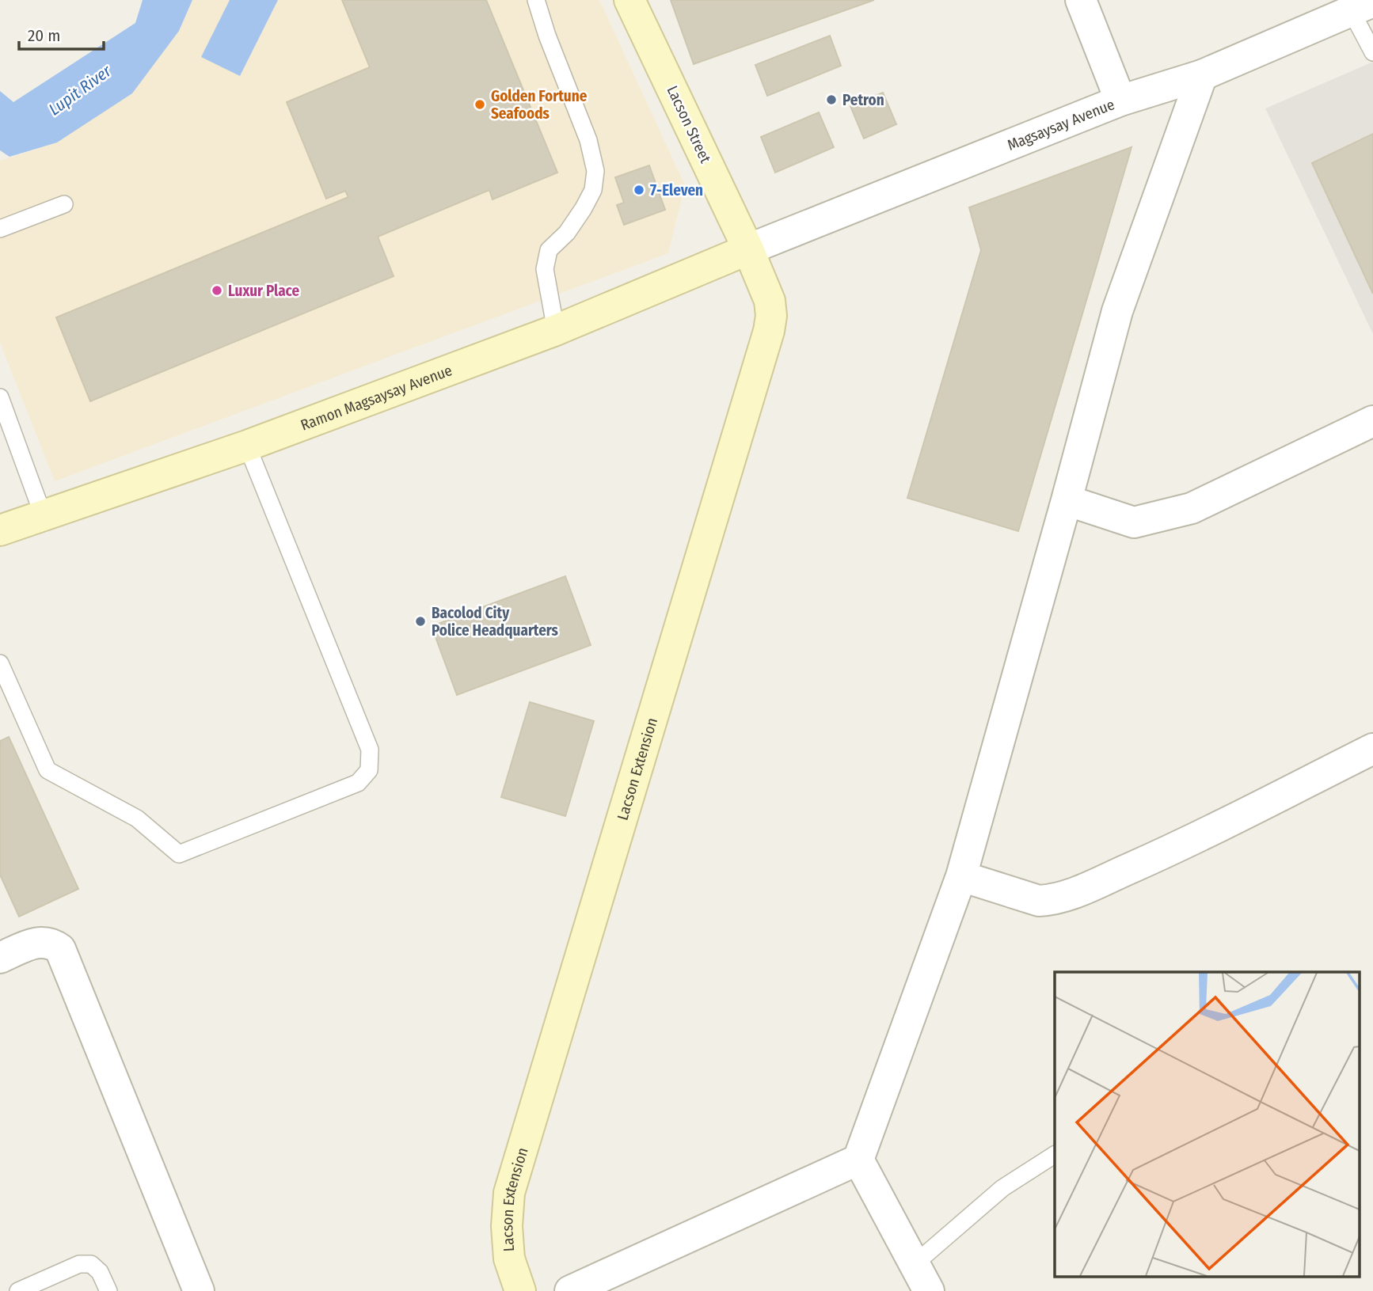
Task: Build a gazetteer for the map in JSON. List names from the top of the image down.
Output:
{
  "streets": {
    "main road": ["Lacson Street", "Ramon Magsaysay Avenue", "Lacson Extension"],
    "street": ["Magsaysay Avenue"]
  },
  "crossings": [
    ["Lacson Street", "Magsaysay Avenue"],
    ["Lacson Street", "Ramon Magsaysay Avenue"],
    ["Lacson Street", "Lacson Extension"],
    ["Magsaysay Avenue", "Ramon Magsaysay Avenue"],
    ["Magsaysay Avenue", "Lacson Extension"],
    ["Ramon Magsaysay Avenue", "Lacson Extension"]
  ],
  "water": ["Lupit River"],
  "places": [
    "Petron",
    "Golden Fortune Seafoods",
    "7-Eleven",
    "Luxur Place",
    "Bacolod City Police Headquarters"
  ],
  "scale_bar": "20 m"
}
